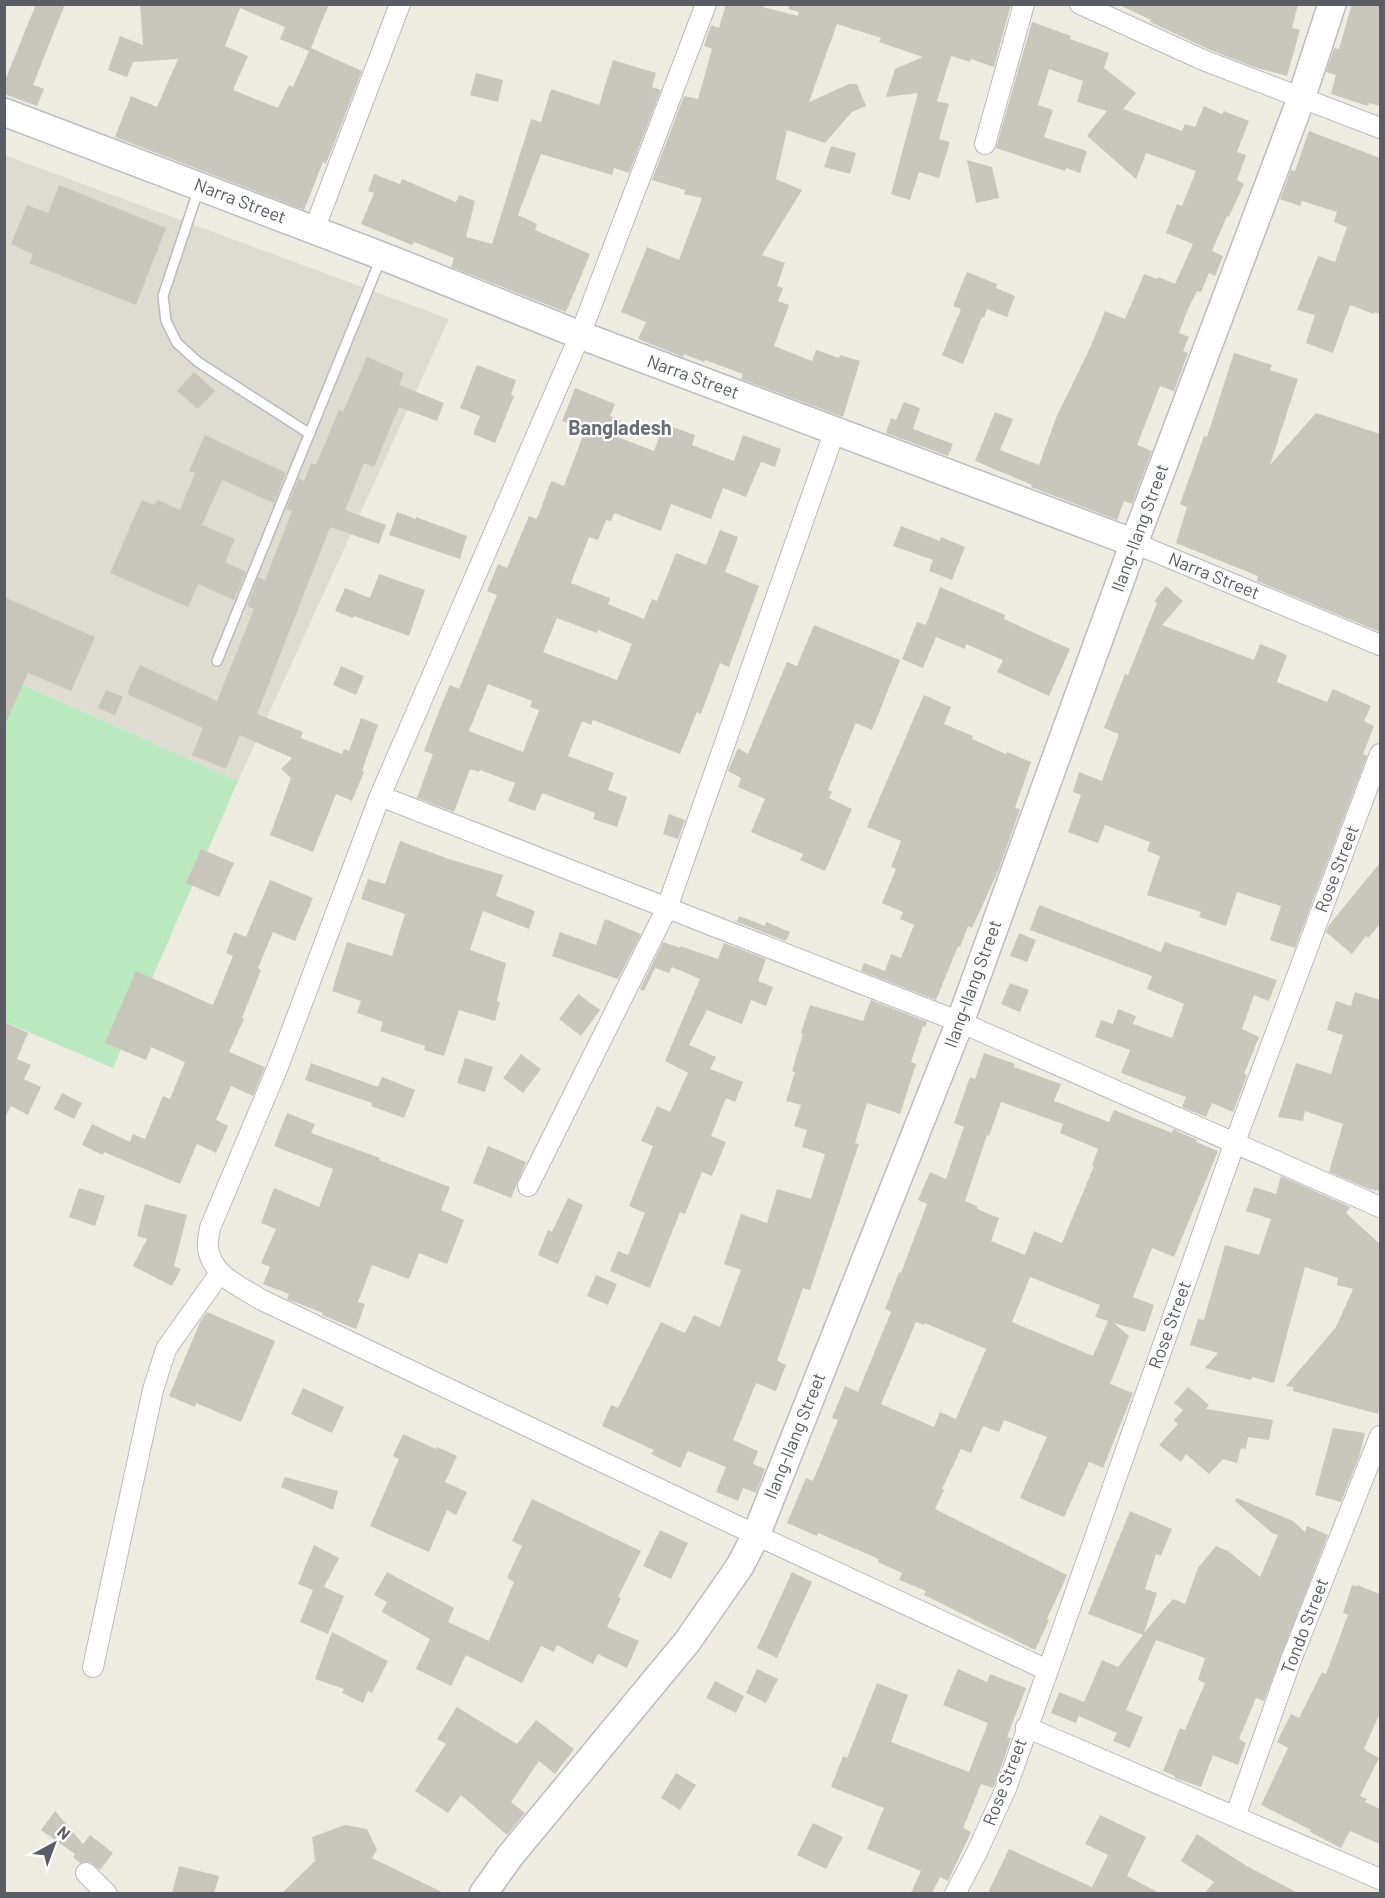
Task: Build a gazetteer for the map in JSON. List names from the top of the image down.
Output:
{
  "streets": {
    "main road": ["Narra Street", "Ilang-Ilang Street"],
    "street": ["Rose Street", "Tondo Street"]
  },
  "crossings": [
    ["Narra Street", "Ilang-Ilang Street"]
  ],
  "districts": ["Bangladesh"],
  "north": "top right"
}
